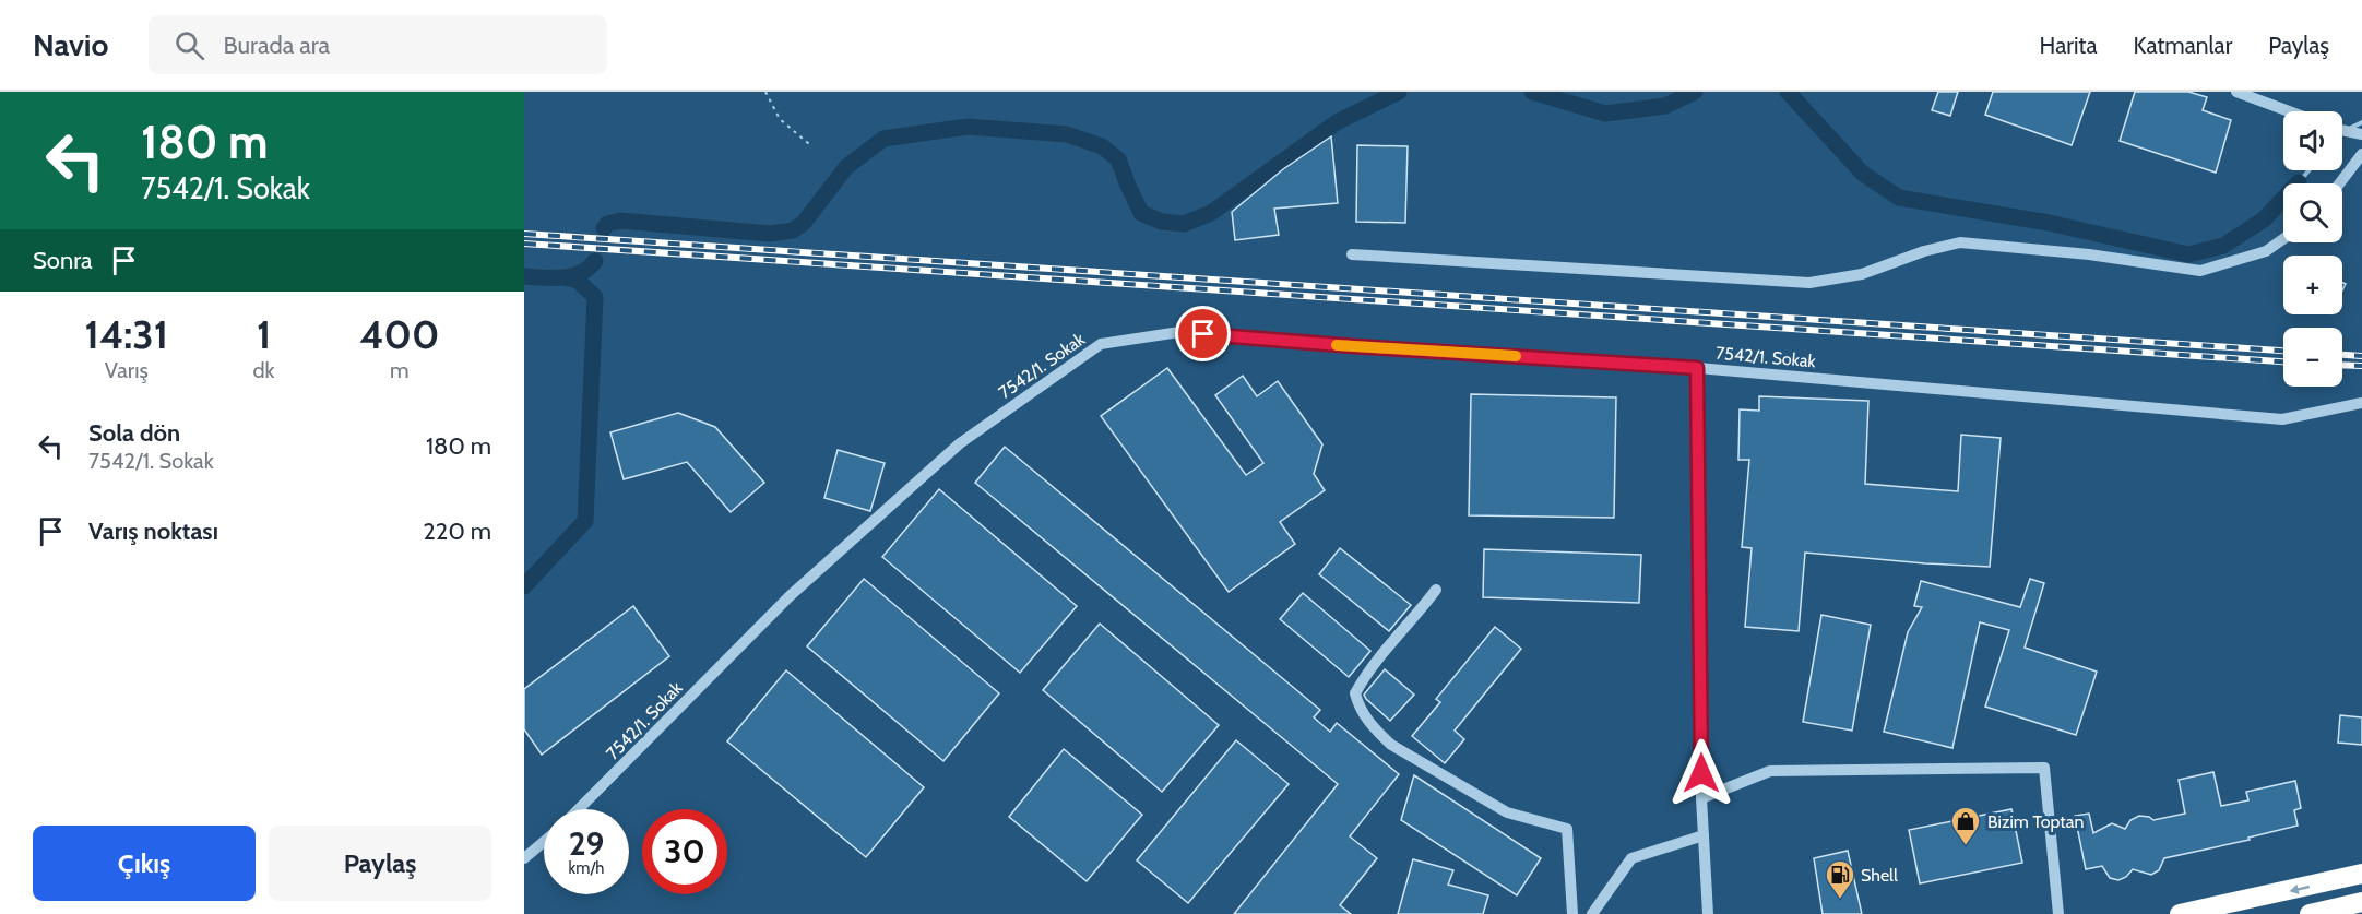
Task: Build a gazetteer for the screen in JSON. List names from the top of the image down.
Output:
{
  "streets": {
    "street": ["7542/1. Sokak"]
  },
  "places": {
    "shop": ["Bizim Toptan"],
    "fuel station": ["Shell"]
  },
  "page": {
    "header": "Navio",
    "search": "Burada ara",
    "nav": ["Harita", "Katmanlar", "Paylaş"],
    "turn": ["180 m", "7542/1. Sokak"],
    "map_buttons": ["+", "−"],
    "then": "Sonra",
    "eta": [
      "14:31",
      "Varış",
      "1",
      "dk",
      "400",
      "m"
    ],
    "list": [
      {
        "name": "Sola dön",
        "note": "7542/1. Sokak",
        "value": "180 m"
      },
      {
        "name": "Varış noktası",
        "value": "220 m"
      }
    ],
    "speed": "29 km/h",
    "limit": "30",
    "buttons": ["Çıkış", "Paylaş"]
  }
}
